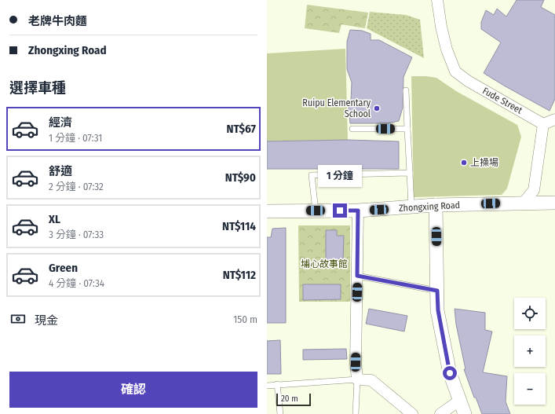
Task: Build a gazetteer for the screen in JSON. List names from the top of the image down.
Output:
{
  "streets": {
    "street": ["Fude Street", "Zhongxing Road"]
  },
  "parks": ["埔心故事館"],
  "places": ["Ruipu Elementary School", "上操場"],
  "scale_bar": "20 m",
  "page": {
    "banner": ["老牌牛肉麵", "Zhongxing Road"],
    "heading": "選擇車種",
    "list": [
      {
        "name": "經濟",
        "note": "1 分鐘 · 07:31",
        "value": "NT$67"
      },
      {
        "name": "舒適",
        "note": "2 分鐘 · 07:32",
        "value": "NT$90"
      },
      {
        "name": "XL",
        "note": "3 分鐘 · 07:33",
        "value": "NT$114"
      },
      {
        "name": "Green",
        "note": "4 分鐘 · 07:34",
        "value": "NT$112"
      }
    ],
    "bubble": "1 分鐘",
    "map_buttons": ["+", "−"],
    "pay": ["現金", "150 m"],
    "buttons": "確認",
    "scale": "20 m"
  }
}
